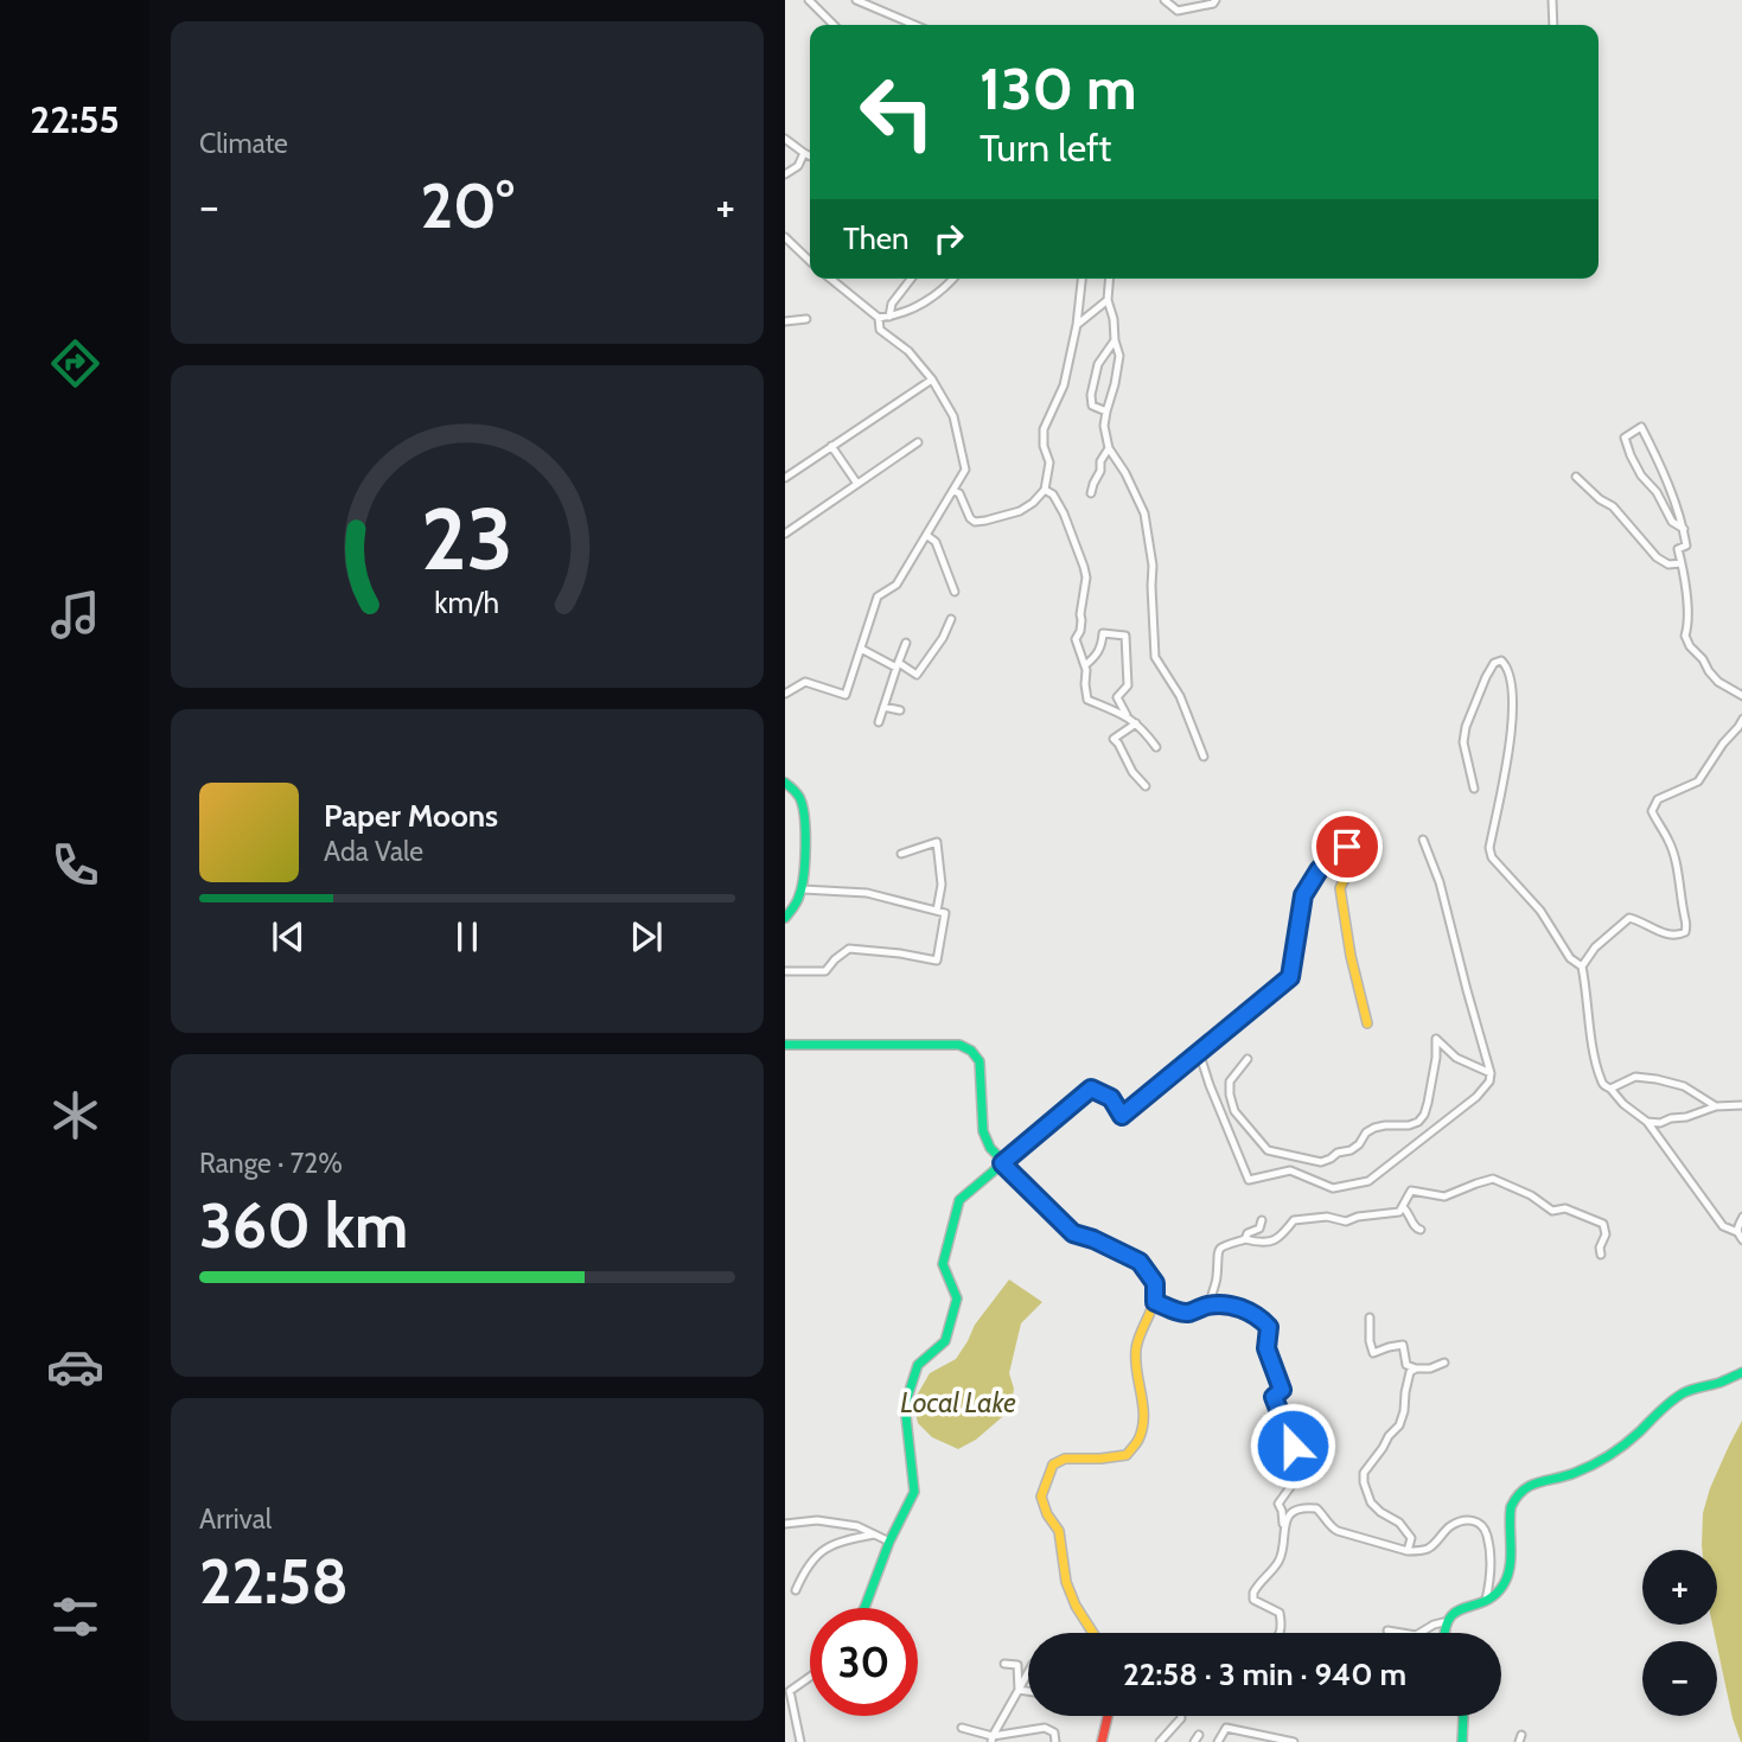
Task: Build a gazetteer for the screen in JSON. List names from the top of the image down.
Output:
{
  "water": ["Local Lake"],
  "page": {
    "tabs": "22:55",
    "tile": [
      "Climate",
      ["Range · 72%", "360 km"],
      ["Arrival", "22:58"]
    ],
    "turn": ["130 m", "Turn left"],
    "heat": ["−", "20°", "+"],
    "then": "Then",
    "song": ["Paper Moons", "Ada Vale"],
    "map_buttons": ["+", "−"],
    "limit": "30",
    "trip": "22:58 · 3 min · 940 m",
    "gauge": ["23", "km/h"]
  }
}
